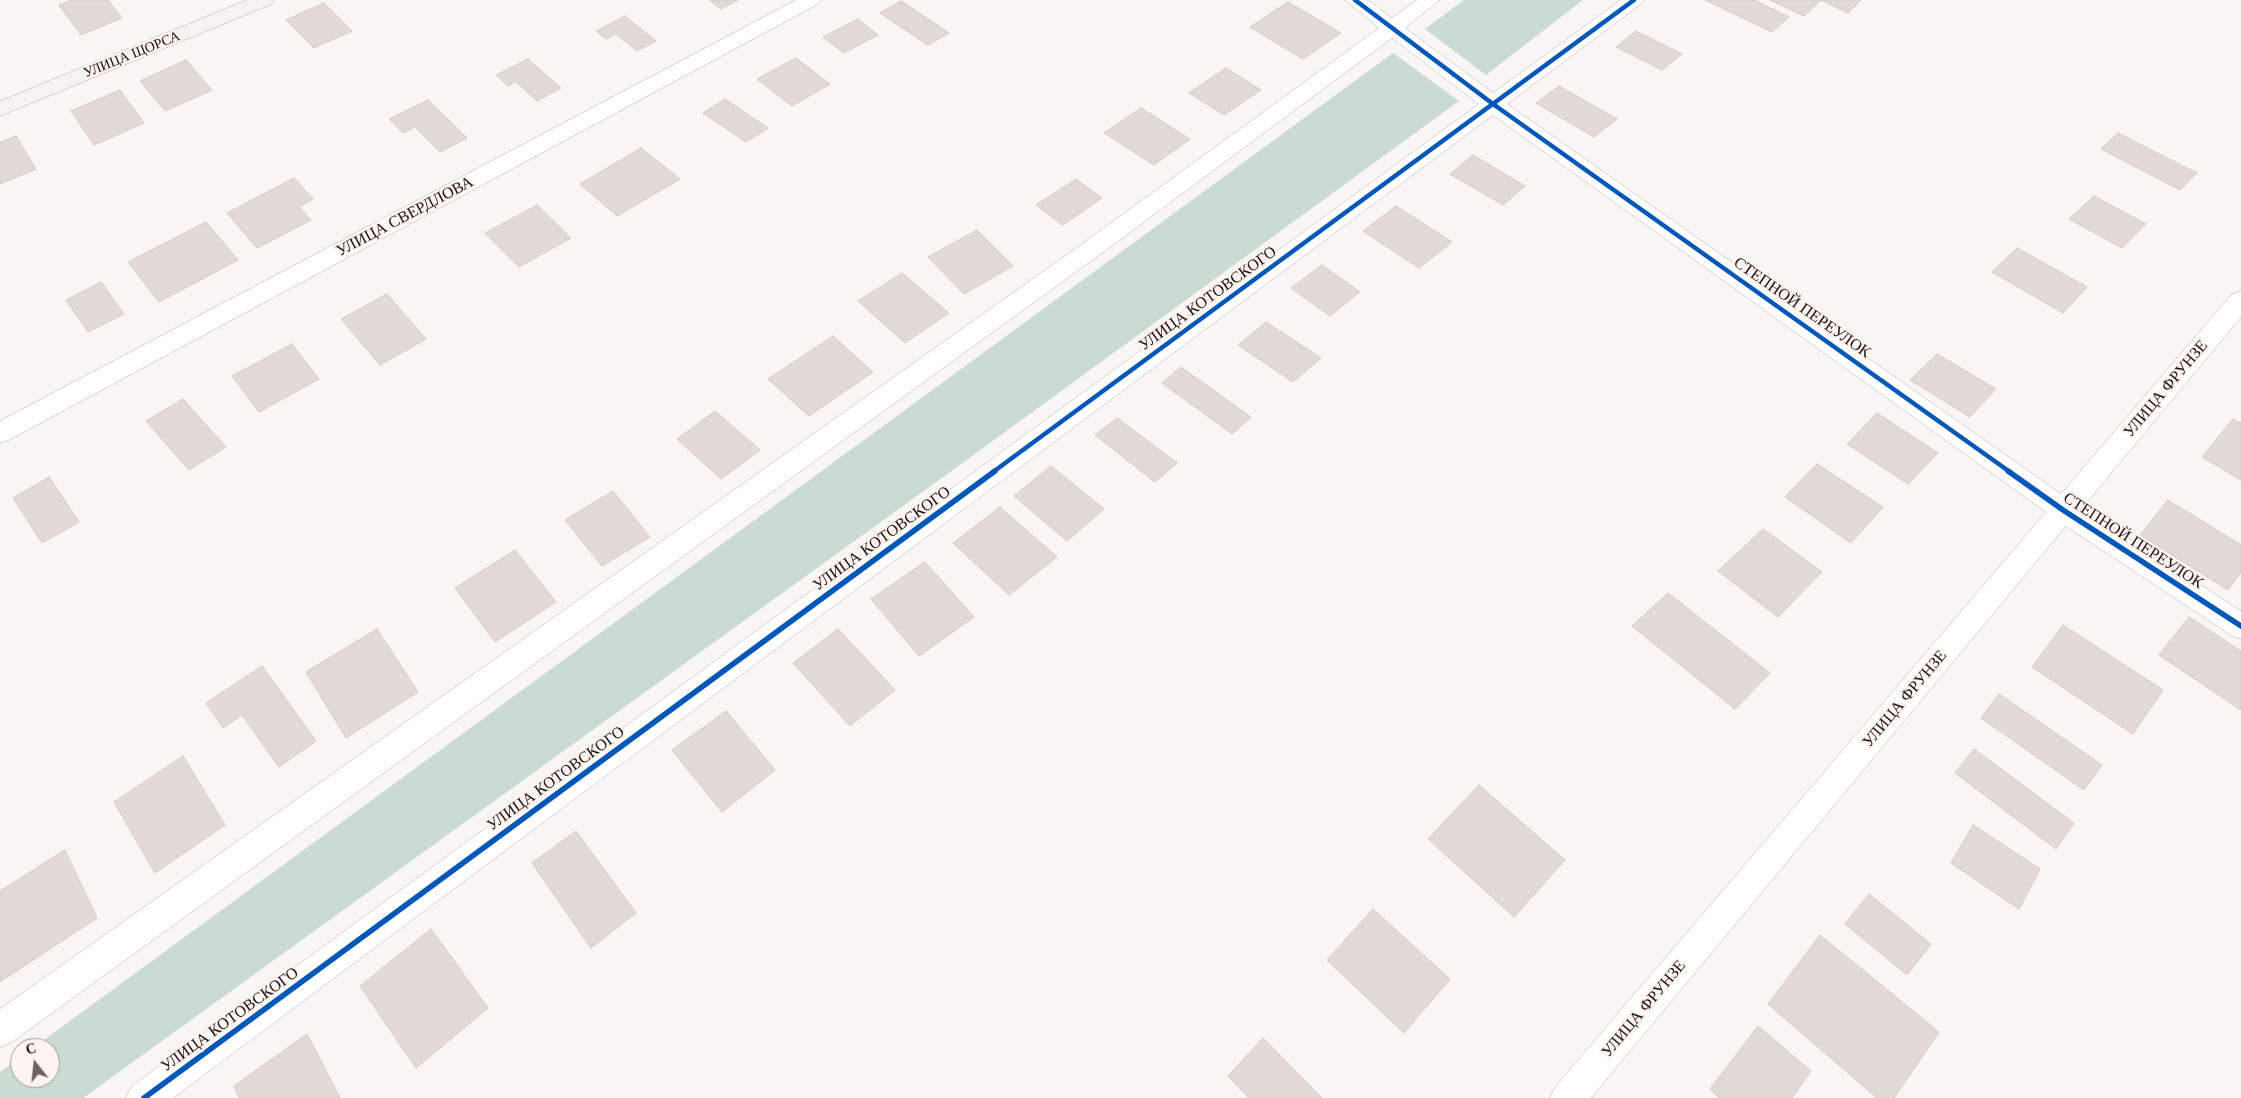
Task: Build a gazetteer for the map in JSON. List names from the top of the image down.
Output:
{
  "streets": {
    "street": [
      "УЛИЦА ЩОРСА",
      "УЛИЦА СВЕРДЛОВА",
      "УЛИЦА КОТОВСКОГО",
      "СТЕПНОЙ ПЕРЕУЛОК",
      "УЛИЦА ФРУНЗЕ"
    ]
  },
  "crossings": [
    ["УЛИЦА КОТОВСКОГО", "СТЕПНОЙ ПЕРЕУЛОК"],
    ["СТЕПНОЙ ПЕРЕУЛОК", "УЛИЦА ФРУНЗЕ"]
  ],
  "north": "top"
}
